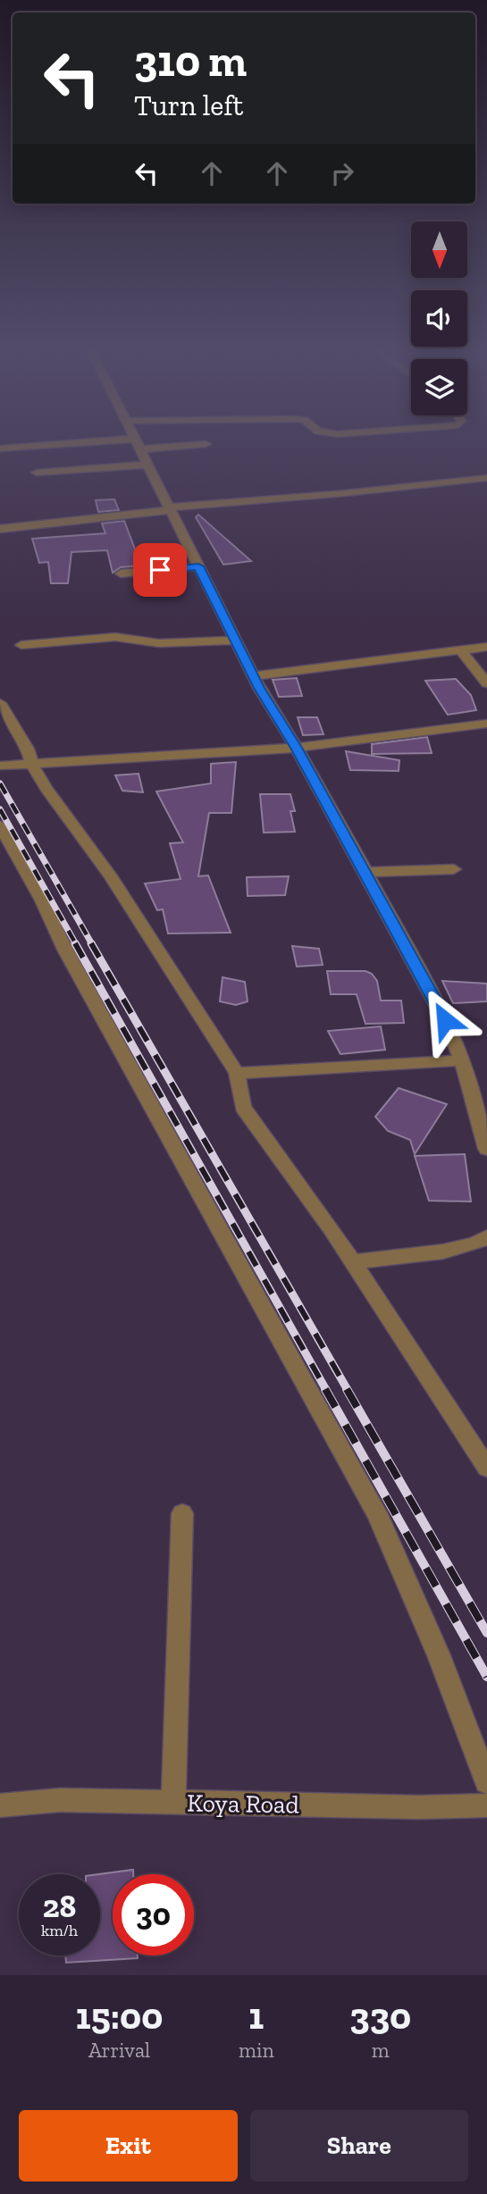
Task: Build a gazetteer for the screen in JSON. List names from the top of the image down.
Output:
{
  "streets": {
    "street": ["Koya Road"]
  },
  "north": "bottom",
  "page": {
    "turn": ["310 m", "Turn left"],
    "speed": "28 km/h",
    "limit": "30",
    "eta": [
      "15:00",
      "Arrival",
      "1",
      "min",
      "330",
      "m"
    ],
    "buttons": ["Exit", "Share"]
  }
}
